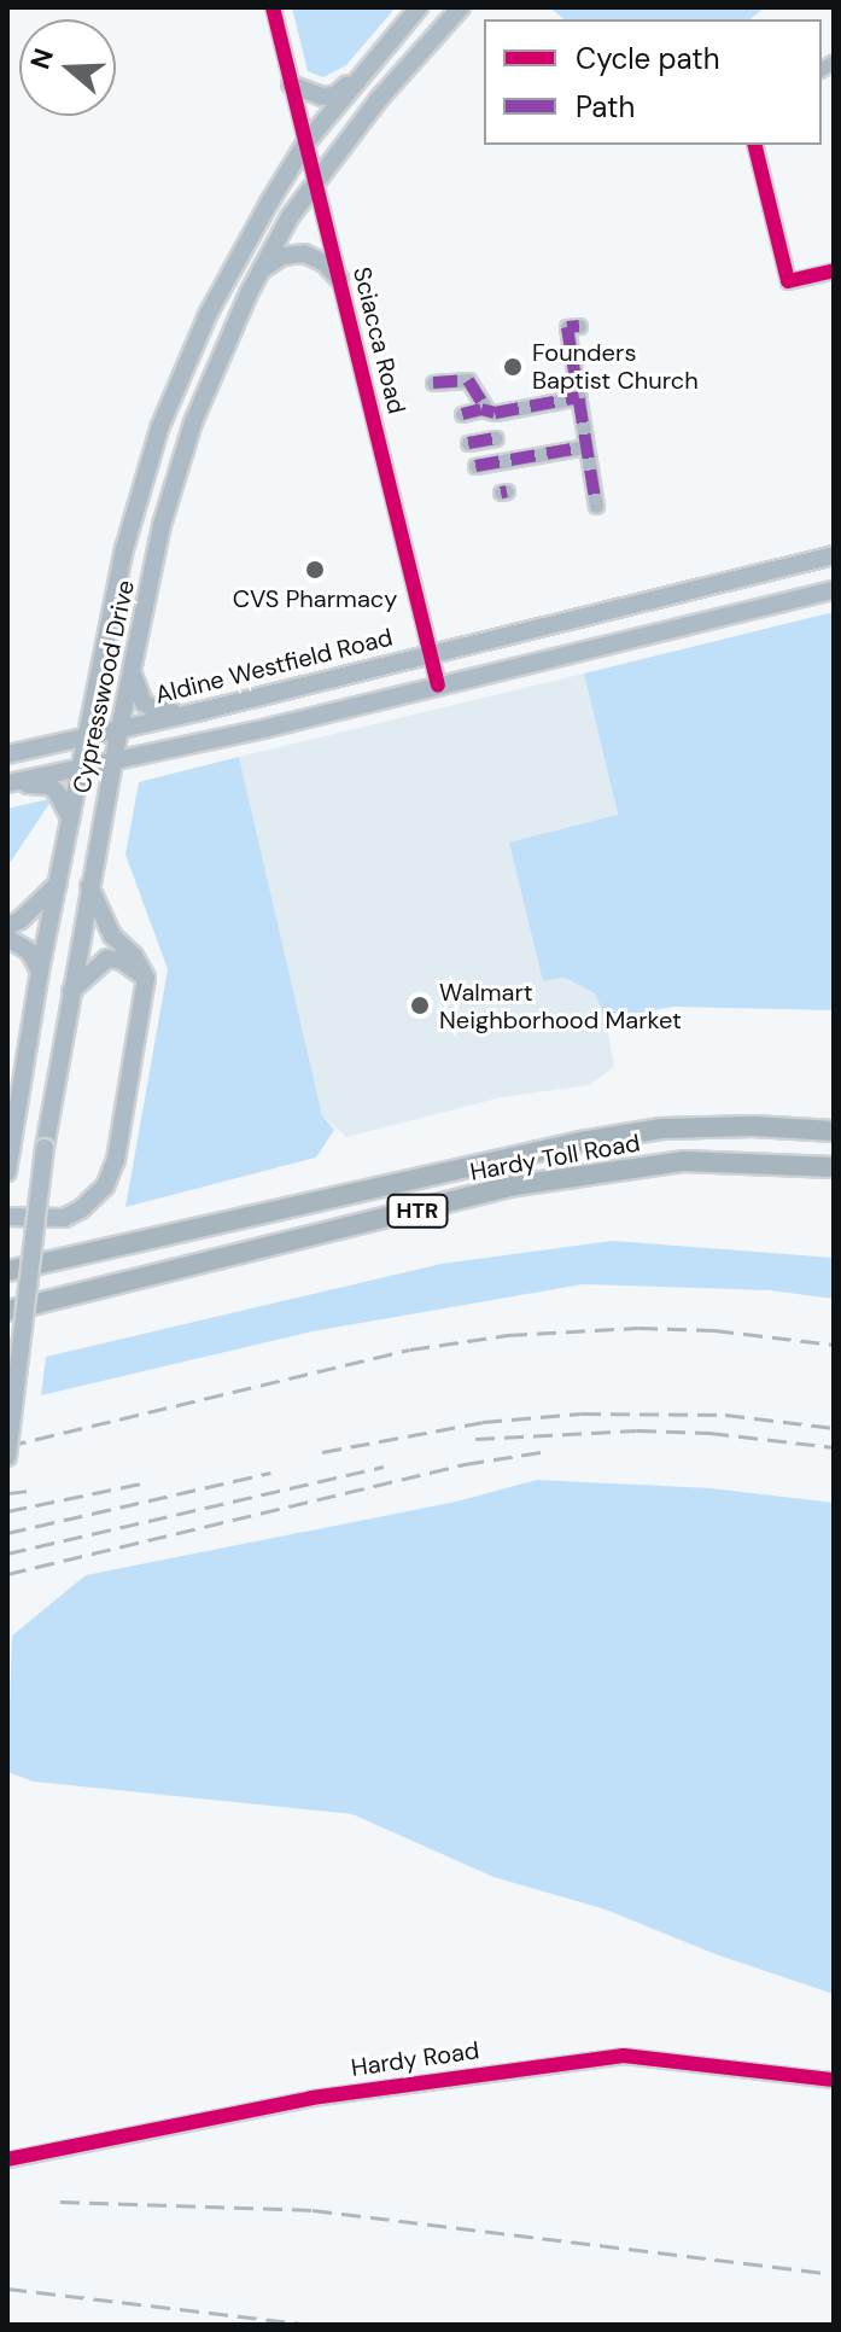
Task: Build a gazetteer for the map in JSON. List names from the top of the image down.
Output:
{
  "streets": {
    "highway": ["Hardy Toll Road", "HTR"],
    "main road": ["Aldine Westfield Road", "Cypresswood Drive"],
    "street": ["Sciacca Road", "Hardy Road"]
  },
  "crossings": [
    ["Sciacca Road", "Aldine Westfield Road"],
    ["Sciacca Road", "Cypresswood Drive"],
    ["Aldine Westfield Road", "Cypresswood Drive"]
  ],
  "places": ["Founders Baptist Church", "CVS Pharmacy", "Walmart Neighborhood Market"],
  "legend": ["Cycle path", "Path"],
  "north": "left"
}
